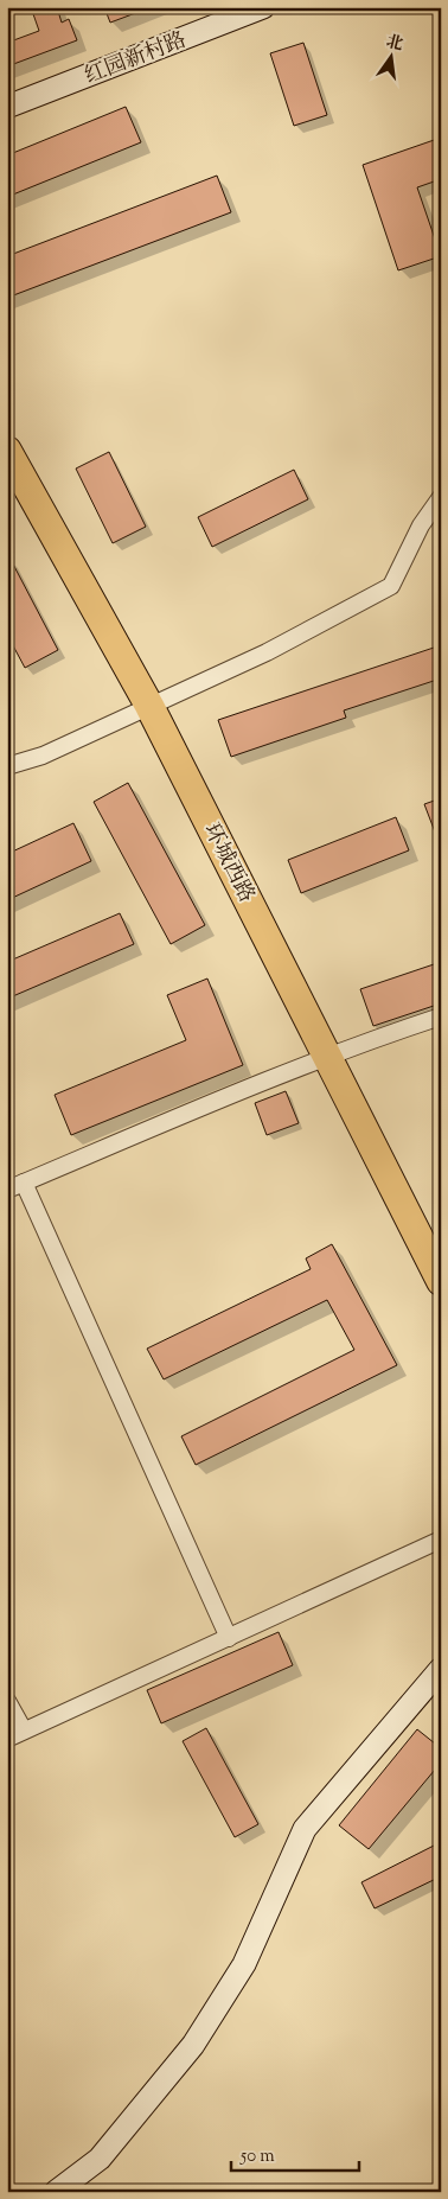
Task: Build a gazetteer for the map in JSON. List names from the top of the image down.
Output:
{
  "streets": {
    "highway": ["环城西路"],
    "street": ["红园新村路"]
  },
  "scale_bar": "50 m",
  "north": "top"
}
